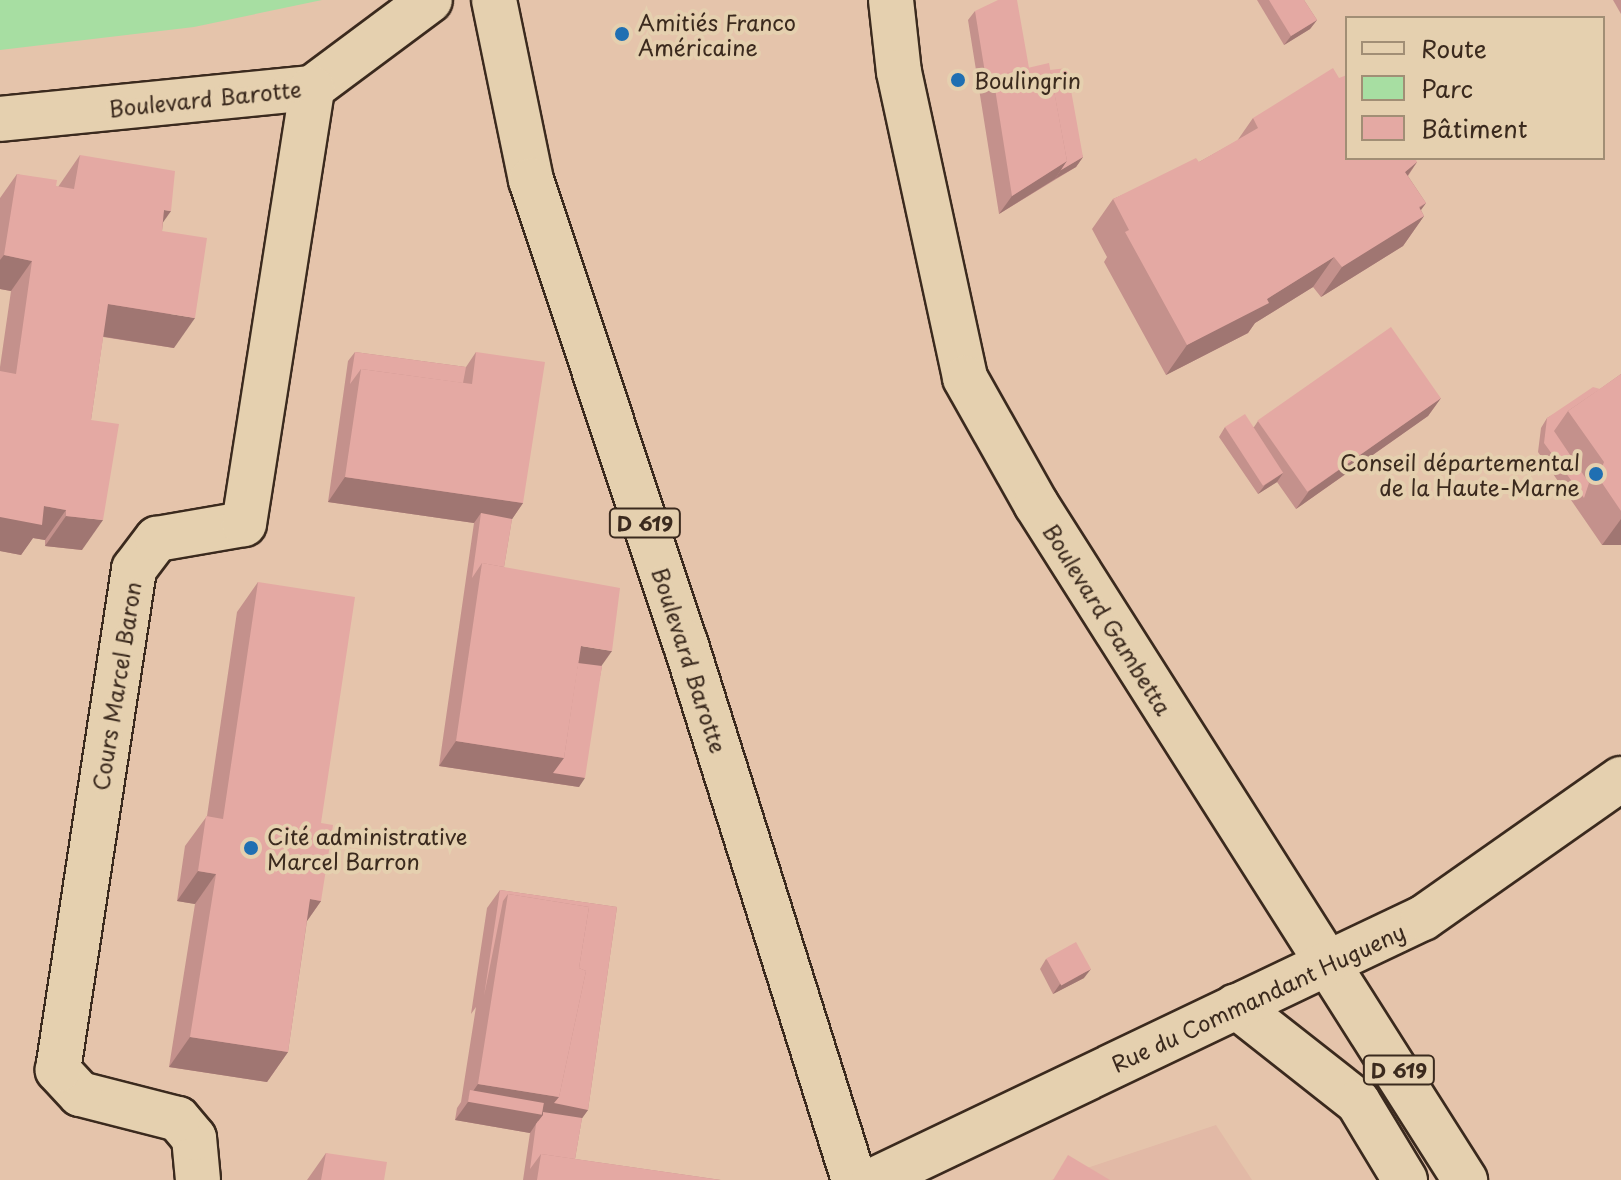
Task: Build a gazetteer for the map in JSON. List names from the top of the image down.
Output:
{
  "streets": {
    "main road": [
      "Boulevard Barotte",
      "D 619",
      "Boulevard Gambetta",
      "Cours Marcel Baron",
      "Rue du Commandant Hugueny"
    ]
  },
  "crossings": [
    ["Boulevard Barotte", "Cours Marcel Baron"],
    ["Boulevard Gambetta", "Rue du Commandant Hugueny"]
  ],
  "places": [
    "Amitiés Franco Américaine",
    "Boulingrin",
    "Conseil départemental de la Haute-Marne",
    "Cité administrative Marcel Barron"
  ],
  "legend": ["Route", "Parc", "Bâtiment"]
}
